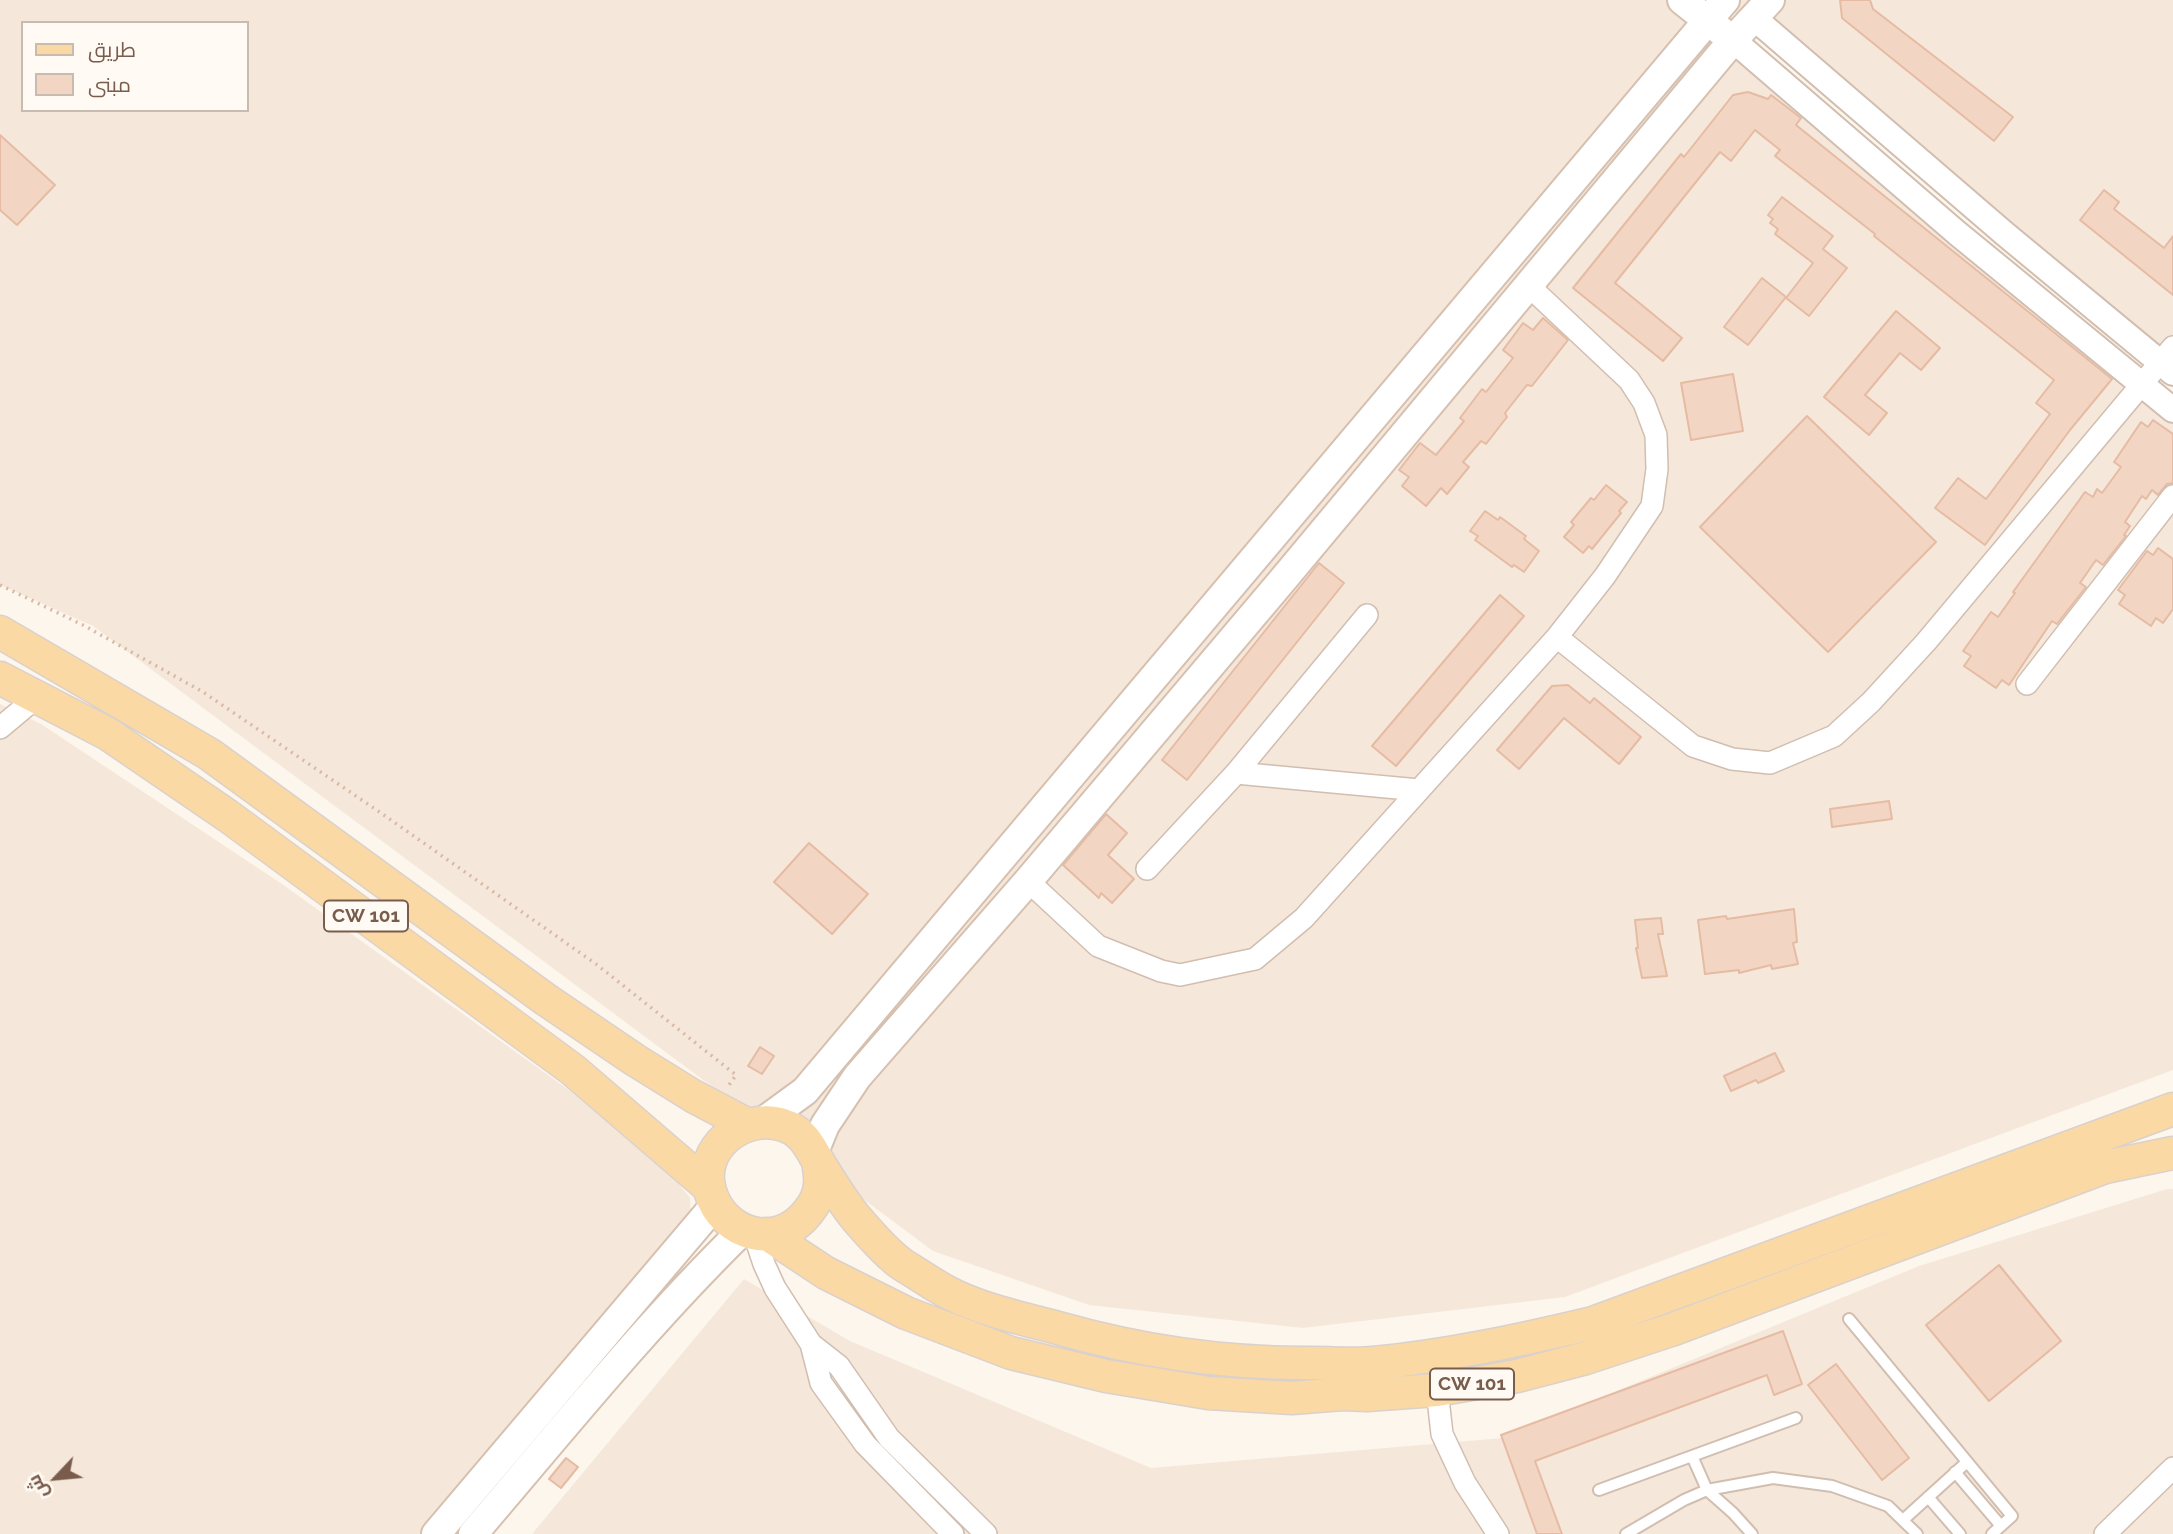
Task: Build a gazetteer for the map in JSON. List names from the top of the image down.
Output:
{
  "streets": {
    "main road": ["CW 101"]
  },
  "legend": ["طريق", "مبنى"],
  "north": "bottom left"
}
